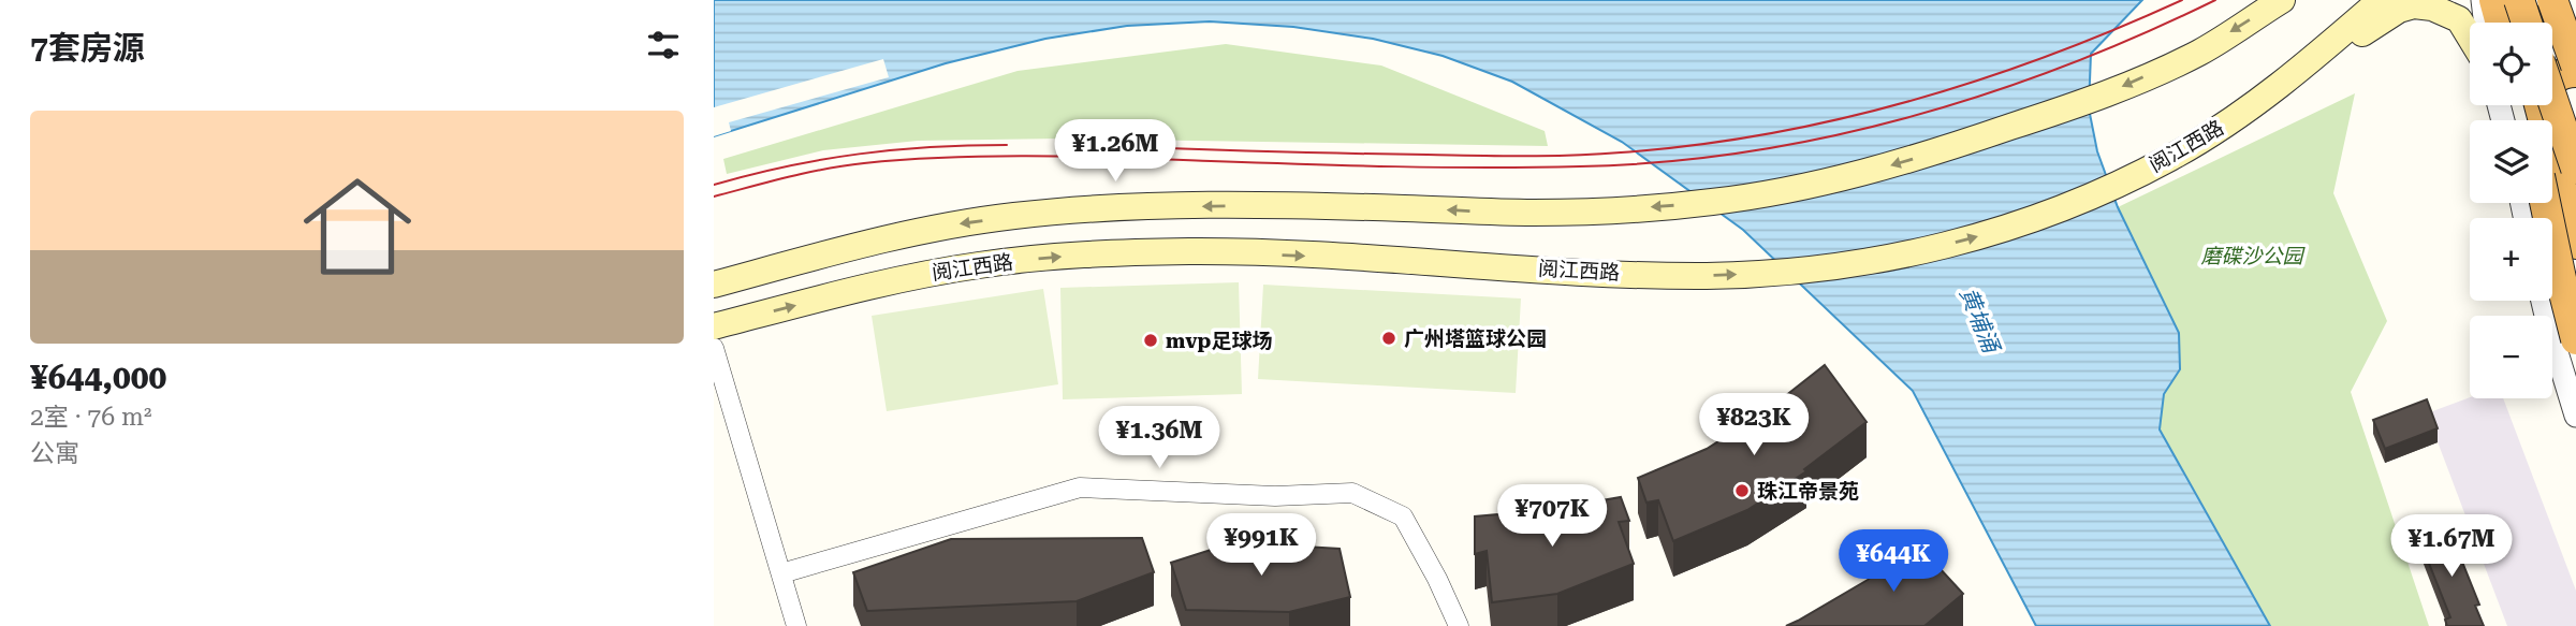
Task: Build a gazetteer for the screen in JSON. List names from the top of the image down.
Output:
{
  "streets": {
    "main road": ["阅江西路"]
  },
  "water": ["黄埔涌"],
  "parks": ["磨碟沙公园"],
  "places": ["广州塔篮球公园", "mvp足球场", "珠江帝景苑"],
  "page": {
    "heading": "7套房源",
    "map_buttons": ["+", "−"],
    "list": [
      {
        "name": "¥644,000",
        "note": "2室 · 76 m² · 公寓"
      }
    ],
    "price": [
      "¥1.26M",
      "¥823K",
      "¥1.36M",
      "¥707K",
      "¥991K",
      "¥1.67M",
      "¥644K"
    ]
  }
}
